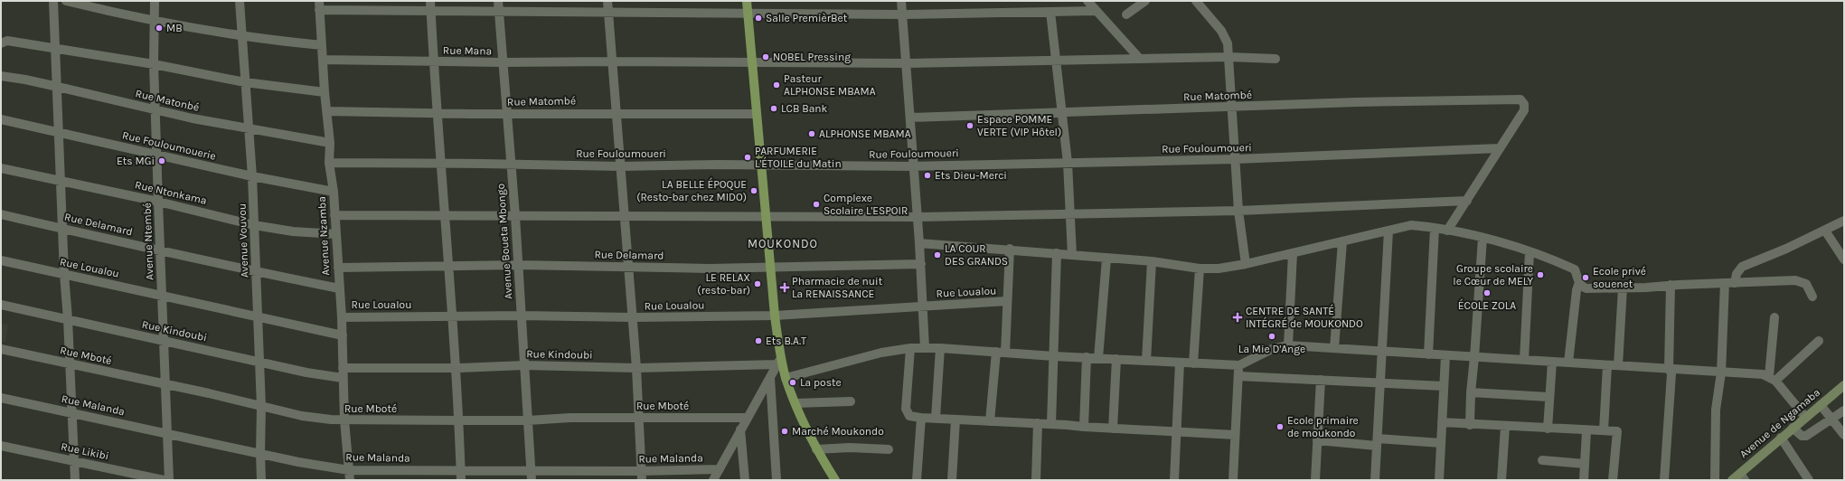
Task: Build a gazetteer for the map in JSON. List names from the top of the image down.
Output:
{
  "streets": {
    "main road": ["Avenue de Ngamaba"],
    "street": [
      "Rue Mana",
      "Rue Matombé",
      "Rue Matonbé",
      "Rue Fouloumouerie",
      "Rue Fouloumoueri",
      "Rue Ntonkama",
      "Rue Delamard",
      "Avenue Nzamba",
      "Avenue Vouvou",
      "Avenue Ntembé",
      "Avenue Boueta Mbongo",
      "Rue Loualou",
      "Rue Kindoubi",
      "Rue Mboté",
      "Rue Malanda",
      "Rue Likibi"
    ]
  },
  "crossings": [
    ["Rue Mana", "Avenue Nzamba"],
    ["Rue Mana", "Avenue Boueta Mbongo"],
    ["Rue Matombé", "Rue Fouloumoueri"],
    ["Rue Matombé", "Avenue Nzamba"],
    ["Rue Matombé", "Avenue Boueta Mbongo"],
    ["Rue Matonbé", "Avenue Nzamba"],
    ["Rue Matonbé", "Avenue Vouvou"],
    ["Rue Matonbé", "Avenue Ntembé"],
    ["Rue Fouloumouerie", "Avenue Nzamba"],
    ["Rue Fouloumouerie", "Avenue Vouvou"],
    ["Rue Fouloumouerie", "Avenue Ntembé"],
    ["Rue Fouloumoueri", "Avenue Nzamba"],
    ["Rue Fouloumoueri", "Avenue Boueta Mbongo"],
    ["Rue Ntonkama", "Avenue Nzamba"],
    ["Rue Ntonkama", "Avenue Vouvou"],
    ["Rue Ntonkama", "Avenue Ntembé"],
    ["Rue Delamard", "Avenue Nzamba"],
    ["Rue Delamard", "Avenue Vouvou"],
    ["Rue Delamard", "Avenue Ntembé"],
    ["Rue Delamard", "Avenue Boueta Mbongo"],
    ["Avenue Nzamba", "Rue Loualou"],
    ["Avenue Nzamba", "Rue Kindoubi"],
    ["Avenue Nzamba", "Rue Mboté"],
    ["Avenue Nzamba", "Rue Malanda"],
    ["Avenue Vouvou", "Rue Loualou"],
    ["Avenue Vouvou", "Rue Kindoubi"],
    ["Avenue Vouvou", "Rue Mboté"],
    ["Avenue Vouvou", "Rue Malanda"],
    ["Avenue Ntembé", "Rue Loualou"],
    ["Avenue Ntembé", "Rue Kindoubi"],
    ["Avenue Ntembé", "Rue Mboté"],
    ["Avenue Ntembé", "Rue Malanda"],
    ["Avenue Boueta Mbongo", "Rue Loualou"],
    ["Avenue Boueta Mbongo", "Rue Kindoubi"],
    ["Avenue Boueta Mbongo", "Rue Mboté"],
    ["Avenue Boueta Mbongo", "Rue Malanda"]
  ],
  "districts": ["MOUKONDO"],
  "places": {
    "other": [
      "Salle PremièrBet",
      "MB",
      "NOBEL Pressing",
      "Pasteur ALPHONSE MBAMA",
      "LCB Bank",
      "Espace POMME VERTE (VIP Hôtel)",
      "ALPHONSE MBAMA",
      "PARFUMERIE L'ÉTOILE du Matin",
      "Ets MGi",
      "Ets Dieu-Merci",
      "LA BELLE ÉPOQUE (Resto-bar chez MIDO)",
      "Complexe Scolaire L'ESPOIR",
      "LA COUR DES GRANDS",
      "Groupe scolaire le Cœur de MELY",
      "Ecole privé souenet",
      "LE RELAX (resto-bar)",
      "ÉCOLE ZOLA",
      "La Mie D'Ange",
      "Ets B.A.T",
      "La poste",
      "Ecole primaire de moukondo",
      "Marché Moukondo"
    ],
    "health": ["Pharmacie de nuit La RENAISSANCE", "CENTRE DE SANTÉ INTÉGRÉ de MOUKONDO"]
  }
}
